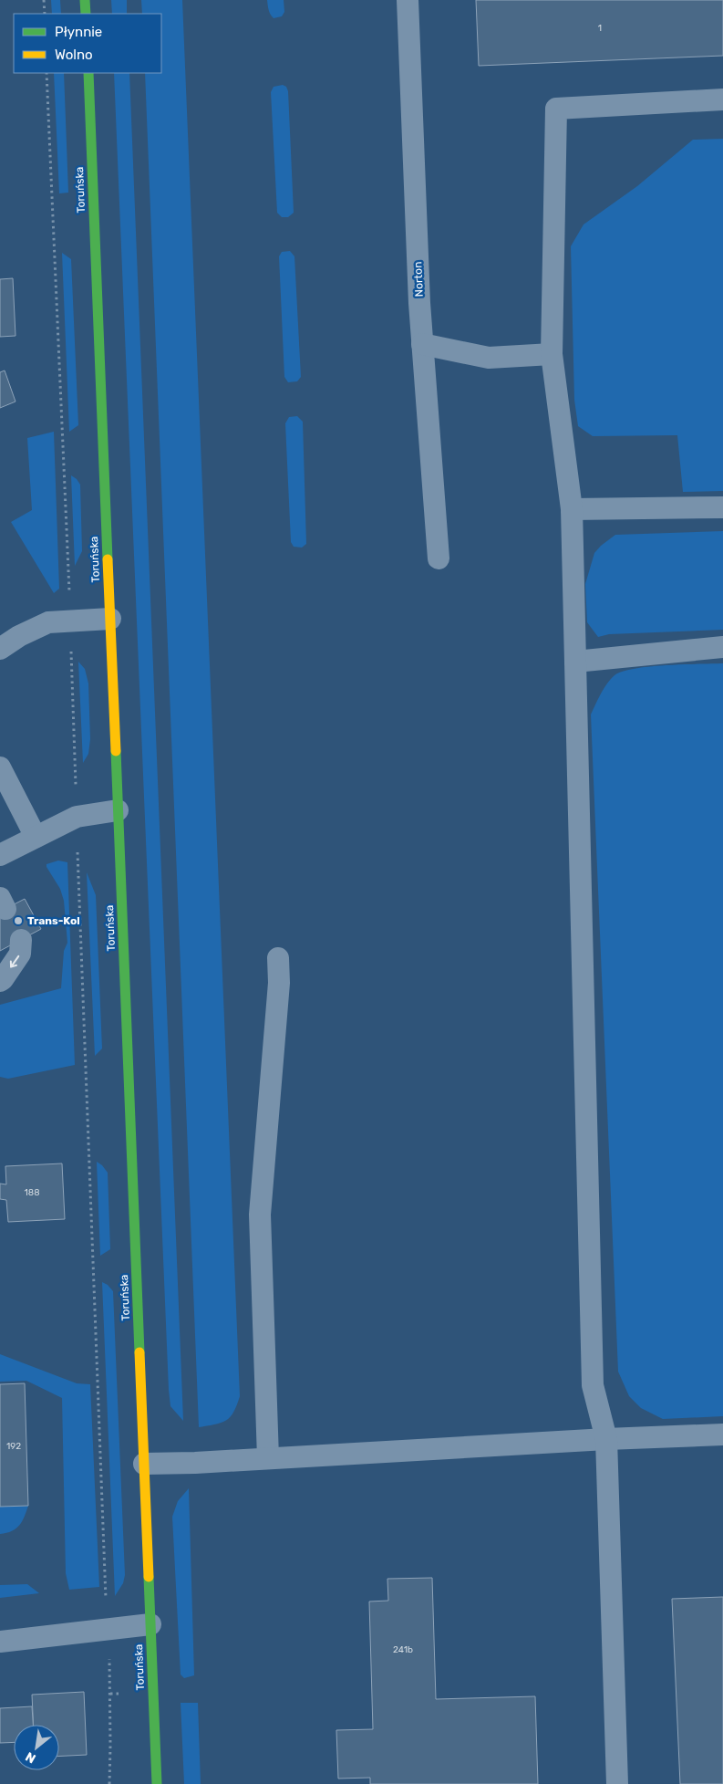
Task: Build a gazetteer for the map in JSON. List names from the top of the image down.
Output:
{
  "streets": {
    "street": ["Toruńska"],
    "lane": ["Norton"]
  },
  "places": ["Trans-Kol"],
  "house_numbers": [
    "1",
    "188",
    "192",
    "241b"
  ],
  "legend": ["Płynnie", "Wolno"],
  "north": "bottom left"
}
